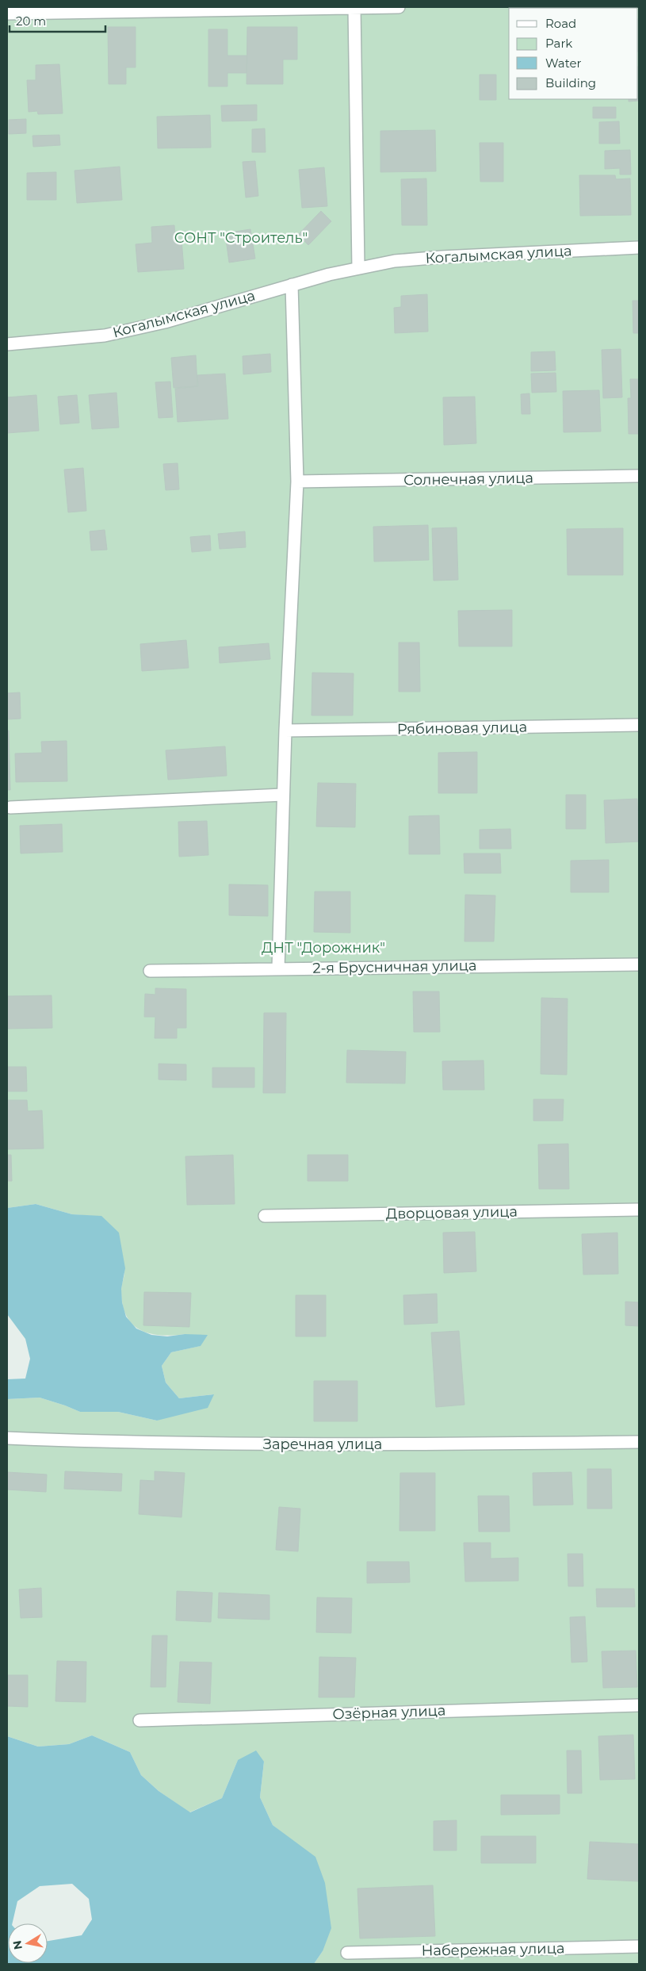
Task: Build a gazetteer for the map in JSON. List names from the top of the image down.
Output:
{
  "streets": {
    "street": [
      "Когалымская улица",
      "Солнечная улица",
      "Рябиновая улица",
      "2-я Брусничная улица",
      "Дворцовая улица",
      "Заречная улица",
      "Озёрная улица",
      "Набережная улица"
    ]
  },
  "parks": ["СОНТ \"Строитель\"", "ДНТ \"Дорожник\""],
  "legend": [
    "Road",
    "Park",
    "Water",
    "Building"
  ],
  "scale_bar": "20 m",
  "north": "left"
}
